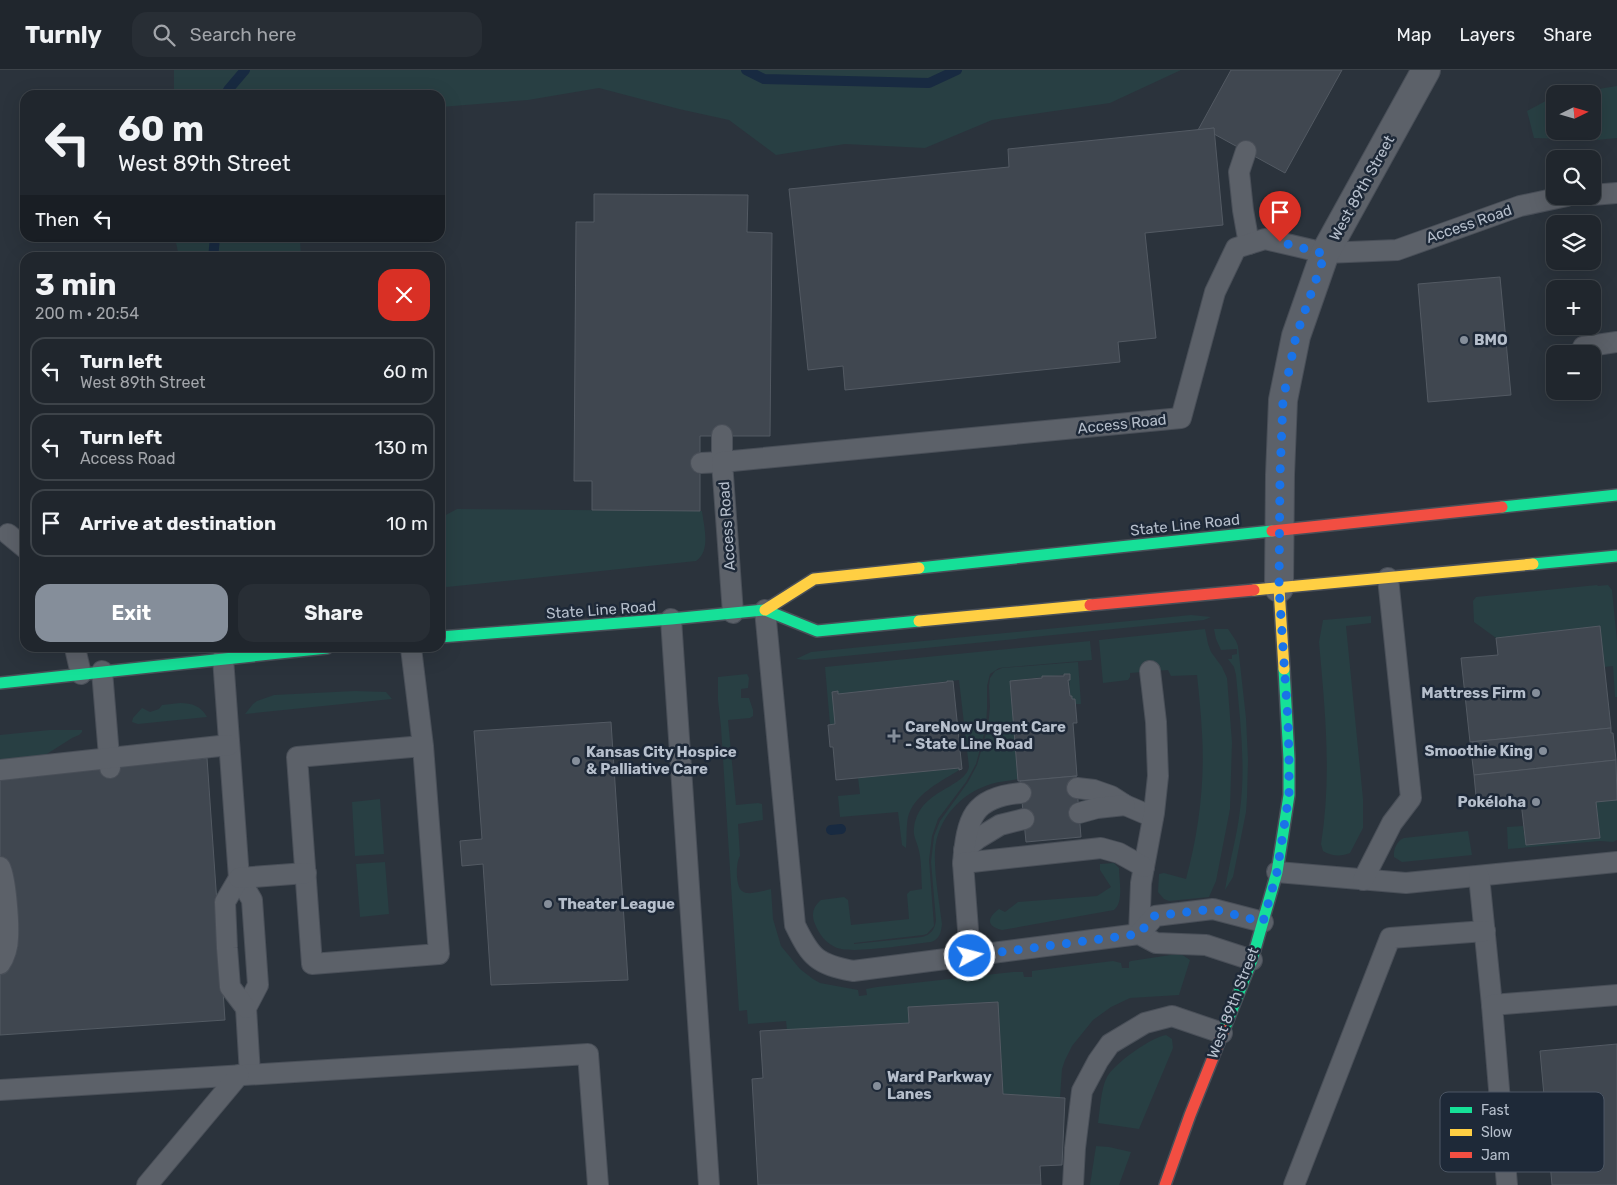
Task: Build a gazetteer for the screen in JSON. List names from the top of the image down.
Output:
{
  "streets": {
    "main road": ["West 89th Street", "State Line Road"],
    "lane": ["Access Road"]
  },
  "crossings": [
    ["West 89th Street", "Access Road"],
    ["West 89th Street", "State Line Road"],
    ["Access Road", "State Line Road"]
  ],
  "places": {
    "other": [
      "BMO",
      "Mattress Firm",
      "Smoothie King",
      "Kansas City Hospice & Palliative Care",
      "Pokéloha",
      "Theater League",
      "Ward Parkway Lanes"
    ],
    "health": ["CareNow Urgent Care - State Line Road"]
  },
  "legend": ["Fast", "Slow", "Jam"],
  "north": "right",
  "page": {
    "header": "Turnly",
    "search": "Search here",
    "nav": ["Map", "Layers", "Share"],
    "map_buttons": ["+", "−"],
    "turn": ["60 m", "West 89th Street"],
    "then": "Then",
    "heading": ["3 min", "200 m · 20:54"],
    "list": [
      {
        "name": "Turn left",
        "note": "West 89th Street",
        "value": "60 m"
      },
      {
        "name": "Turn left",
        "note": "Access Road",
        "value": "130 m"
      },
      {
        "name": "Arrive at destination",
        "value": "10 m"
      }
    ],
    "buttons": ["Exit", "Share"]
  }
}
